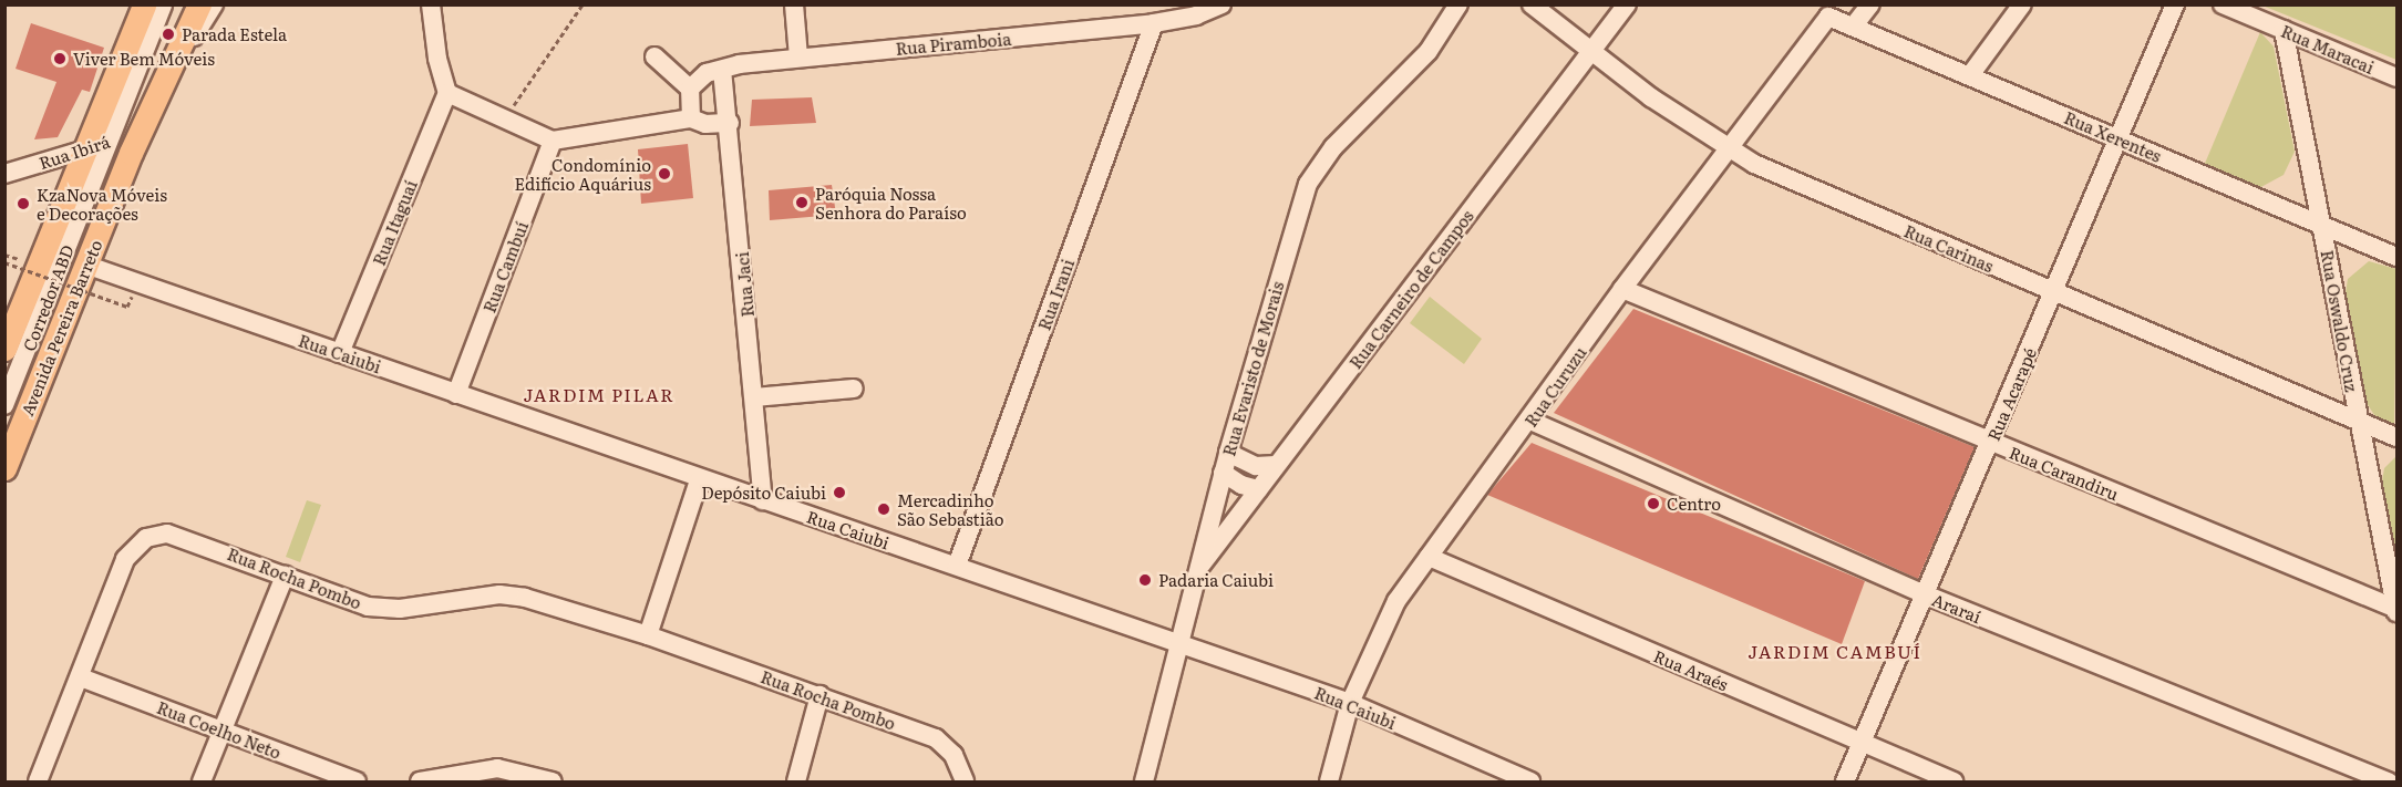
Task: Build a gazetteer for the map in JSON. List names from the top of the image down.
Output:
{
  "streets": {
    "main road": ["Avenida Pereira Barreto"],
    "street": [
      "Rua Piramboia",
      "Rua Maracai",
      "Rua Xerentes",
      "Rua Ibirá",
      "Rua Itaguaí",
      "Rua Carinas",
      "Rua Cambuí",
      "Rua Jaci",
      "Rua Carneiro de Campos",
      "Rua Irani",
      "Corredor ABD",
      "Rua Oswaldo Cruz",
      "Rua Caiubi",
      "Rua Evaristo de Morais",
      "Rua Curuzu",
      "Rua Acarapé",
      "Rua Carandiru",
      "Rua Rocha Pombo",
      "Araraí",
      "Rua Araés",
      "Rua Coelho Neto"
    ]
  },
  "crossings": [
    ["Rua Piramboia", "Rua Jaci"],
    ["Rua Piramboia", "Rua Irani"],
    ["Rua Maracai", "Rua Oswaldo Cruz"],
    ["Rua Xerentes", "Rua Oswaldo Cruz"],
    ["Rua Xerentes", "Rua Curuzu"],
    ["Rua Xerentes", "Rua Acarapé"],
    ["Rua Ibirá", "Corredor ABD"],
    ["Rua Ibirá", "Avenida Pereira Barreto"],
    ["Rua Itaguaí", "Rua Caiubi"],
    ["Rua Carinas", "Rua Carneiro de Campos"],
    ["Rua Carinas", "Rua Oswaldo Cruz"],
    ["Rua Carinas", "Rua Curuzu"],
    ["Rua Carinas", "Rua Acarapé"],
    ["Rua Cambuí", "Rua Caiubi"],
    ["Rua Jaci", "Rua Caiubi"],
    ["Rua Carneiro de Campos", "Rua Evaristo de Morais"],
    ["Rua Irani", "Rua Caiubi"],
    ["Rua Oswaldo Cruz", "Rua Carandiru"],
    ["Avenida Pereira Barreto", "Rua Caiubi"],
    ["Rua Caiubi", "Rua Evaristo de Morais"],
    ["Rua Caiubi", "Rua Curuzu"],
    ["Rua Curuzu", "Rua Carandiru"],
    ["Rua Curuzu", "Araraí"],
    ["Rua Curuzu", "Rua Araés"],
    ["Rua Acarapé", "Rua Carandiru"],
    ["Rua Acarapé", "Araraí"],
    ["Rua Acarapé", "Rua Araés"],
    ["Rua Rocha Pombo", "Rua Coelho Neto"]
  ],
  "districts": ["JARDIM PILAR", "JARDIM CAMBUÍ"],
  "places": [
    "Parada Estela",
    "Viver Bem Móveis",
    "Condomínio Edifício Aquárius",
    "Paróquia Nossa Senhora do Paraíso",
    "KzaNova Móveis e Decorações",
    "Depósito Caiubi",
    "Centro",
    "Mercadinho São Sebastião",
    "Padaria Caiubi"
  ]
}
